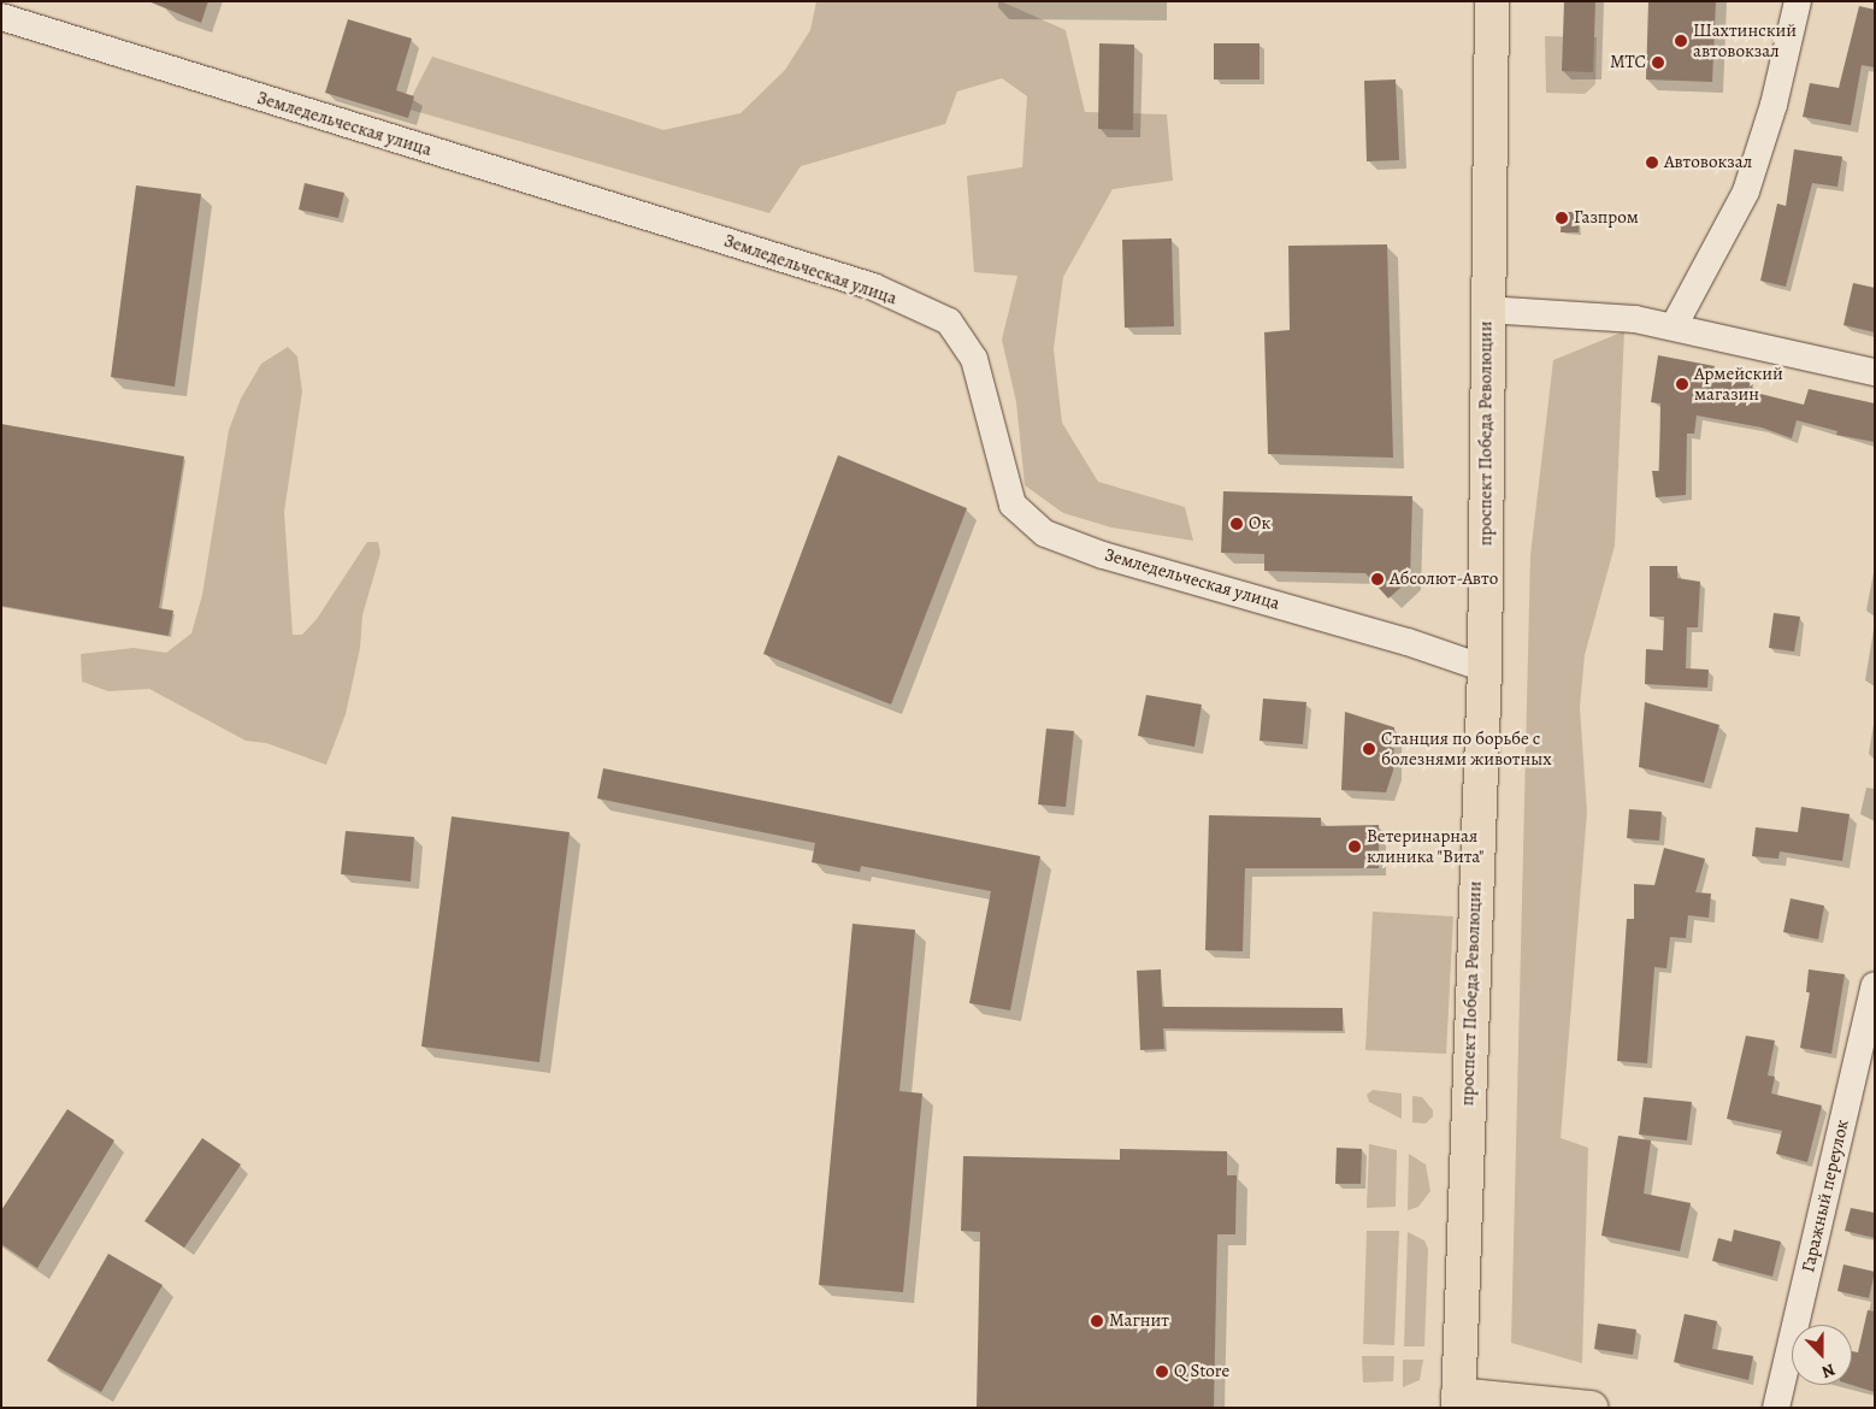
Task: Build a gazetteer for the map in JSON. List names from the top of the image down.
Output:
{
  "streets": {
    "main road": ["проспект Победа Революции"],
    "street": ["Земледельческая улица", "Гаражный переулок"]
  },
  "crossings": [
    ["Земледельческая улица", "проспект Победа Революции"]
  ],
  "places": [
    "Шахтинский автовокзал",
    "МТС",
    "Автовокзал",
    "Газпром",
    "Армейский магазин",
    "Ок",
    "Абсолют-Авто",
    "Станция по борьбе с болезнями животных",
    "Ветеринарная клиника \"Вита\"",
    "Магнит",
    "Q Store"
  ],
  "north": "bottom"
}
